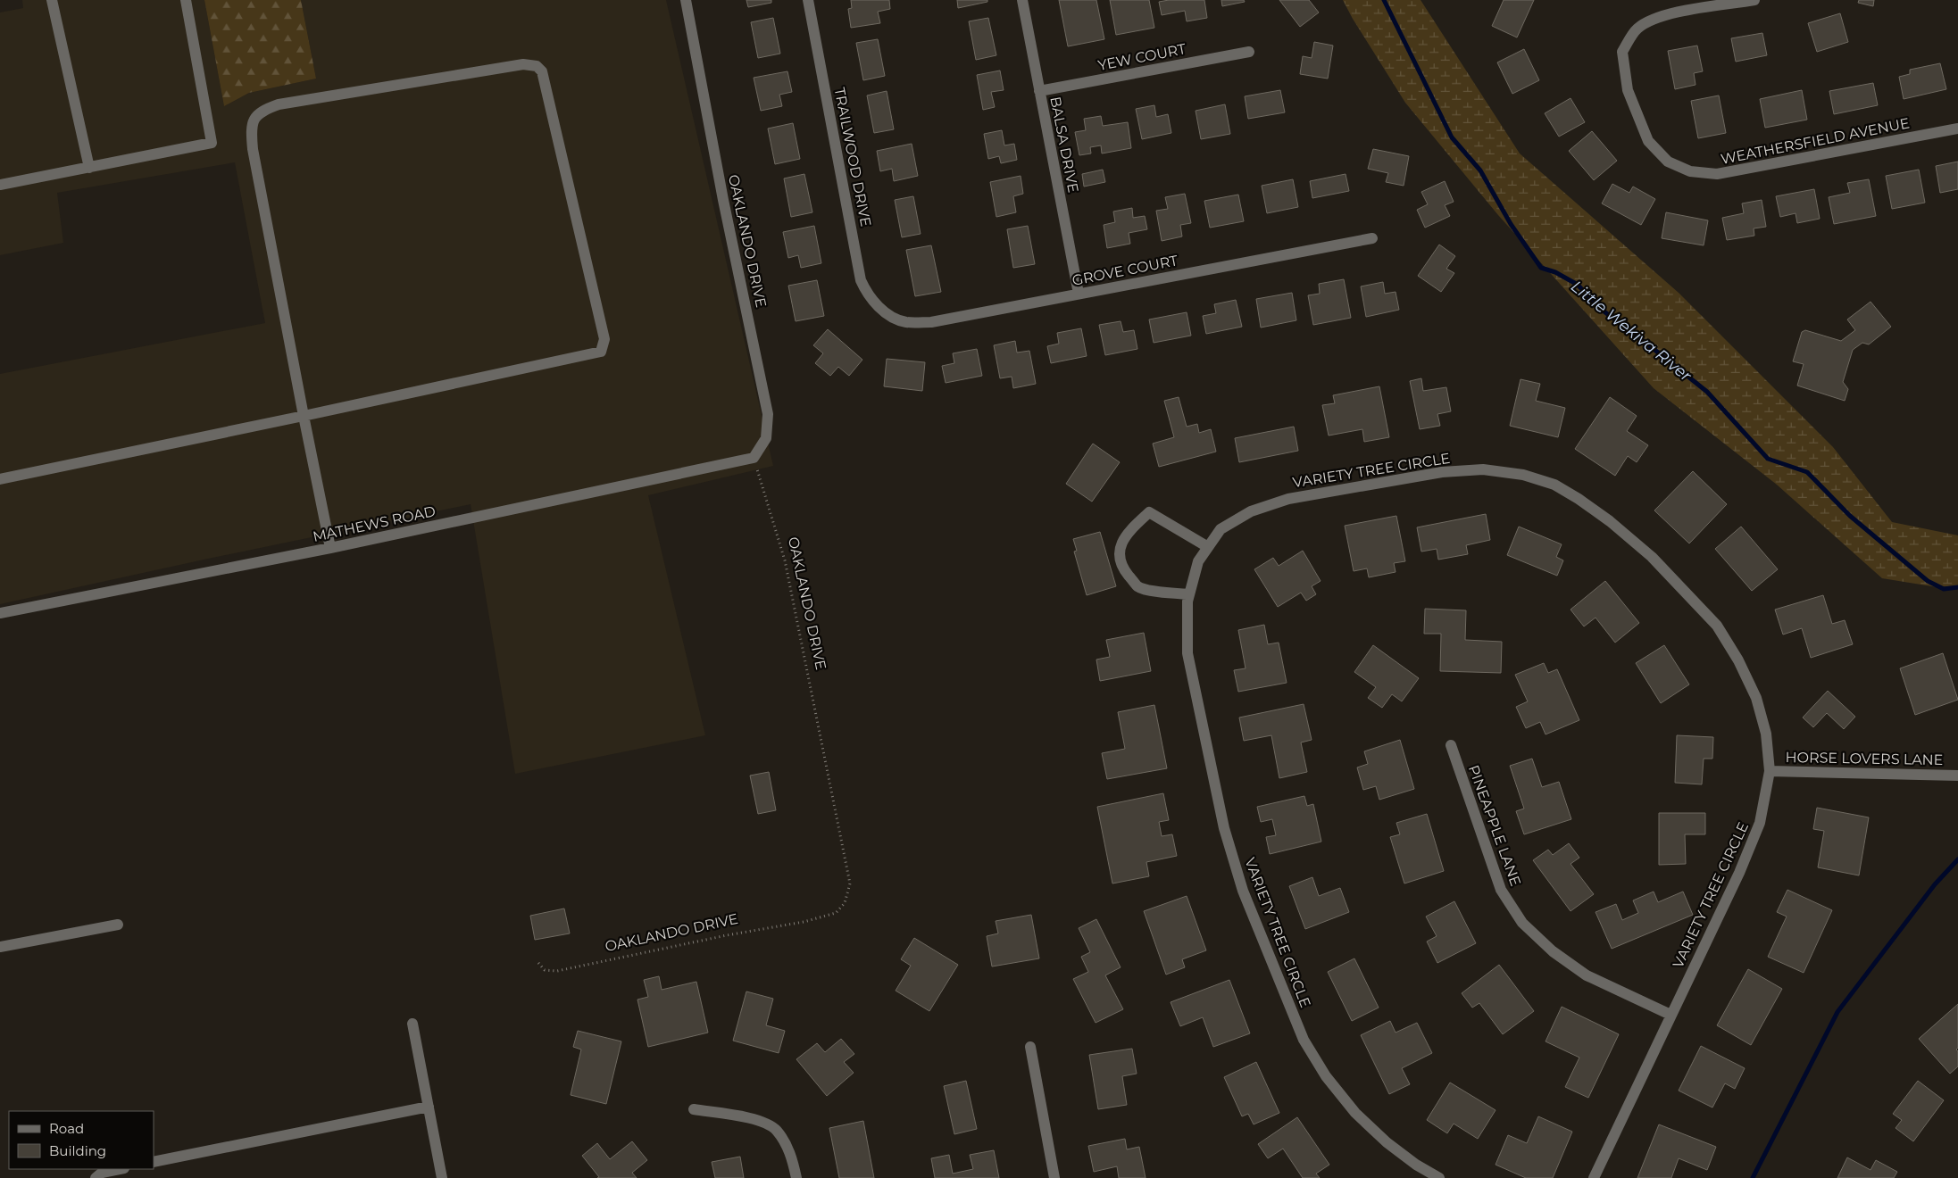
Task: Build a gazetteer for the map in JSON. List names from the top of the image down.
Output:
{
  "streets": {
    "street": [
      "YEW COURT",
      "WEATHERSFIELD AVENUE",
      "BALSA DRIVE",
      "TRAILWOOD DRIVE",
      "OAKLANDO DRIVE",
      "GROVE COURT",
      "VARIETY TREE CIRCLE",
      "MATHEWS ROAD",
      "HORSE LOVERS LANE",
      "PINEAPPLE LANE"
    ]
  },
  "crossings": [
    ["YEW COURT", "BALSA DRIVE"],
    ["BALSA DRIVE", "GROVE COURT"],
    ["TRAILWOOD DRIVE", "GROVE COURT"],
    ["OAKLANDO DRIVE", "MATHEWS ROAD"],
    ["VARIETY TREE CIRCLE", "HORSE LOVERS LANE"],
    ["VARIETY TREE CIRCLE", "PINEAPPLE LANE"]
  ],
  "water": ["Little Wekiva River"],
  "legend": ["Road", "Building"]
}
